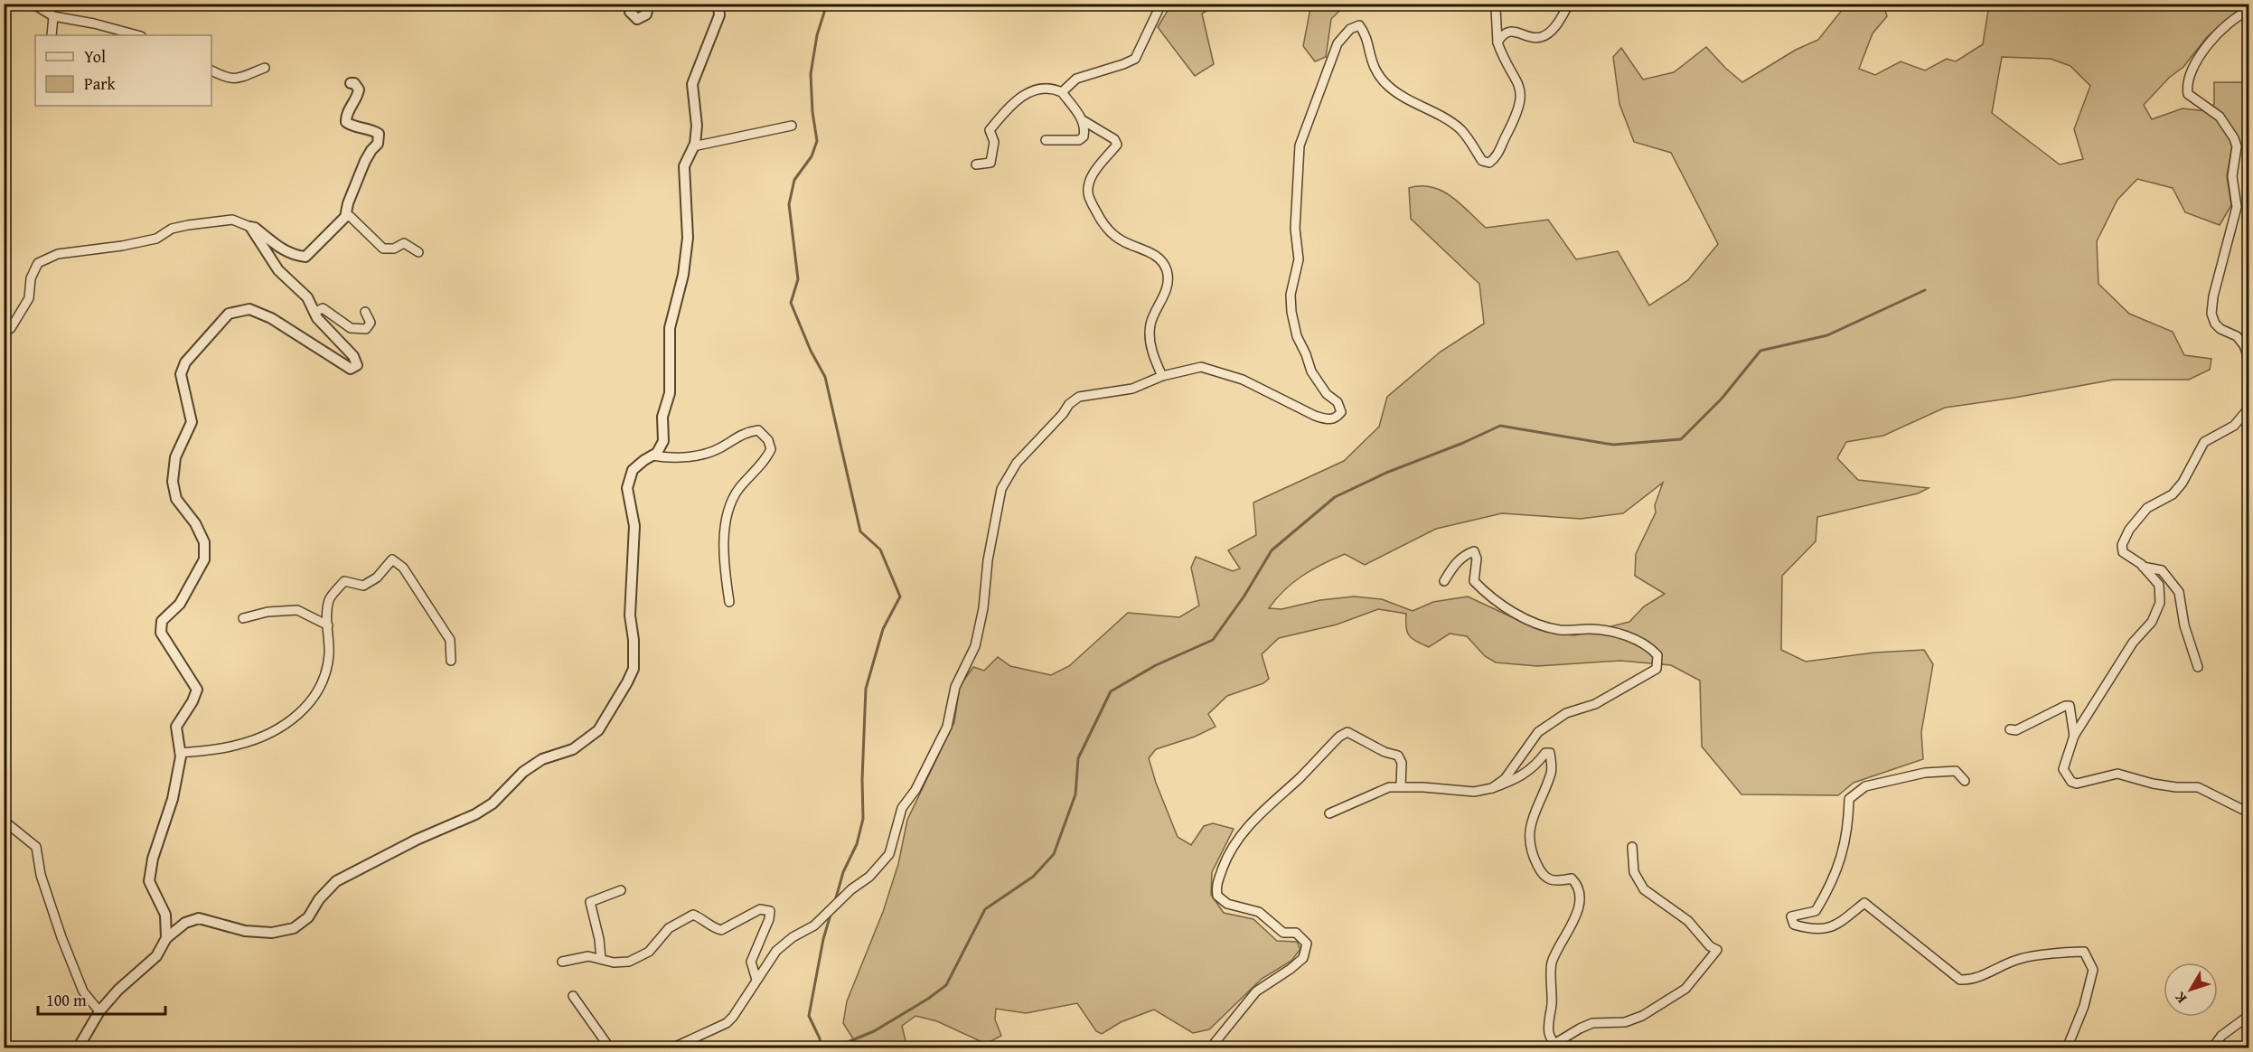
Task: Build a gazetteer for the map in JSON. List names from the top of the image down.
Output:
{
  "legend": ["Yol", "Park"],
  "scale_bar": "100 m",
  "north": "bottom left"
}
